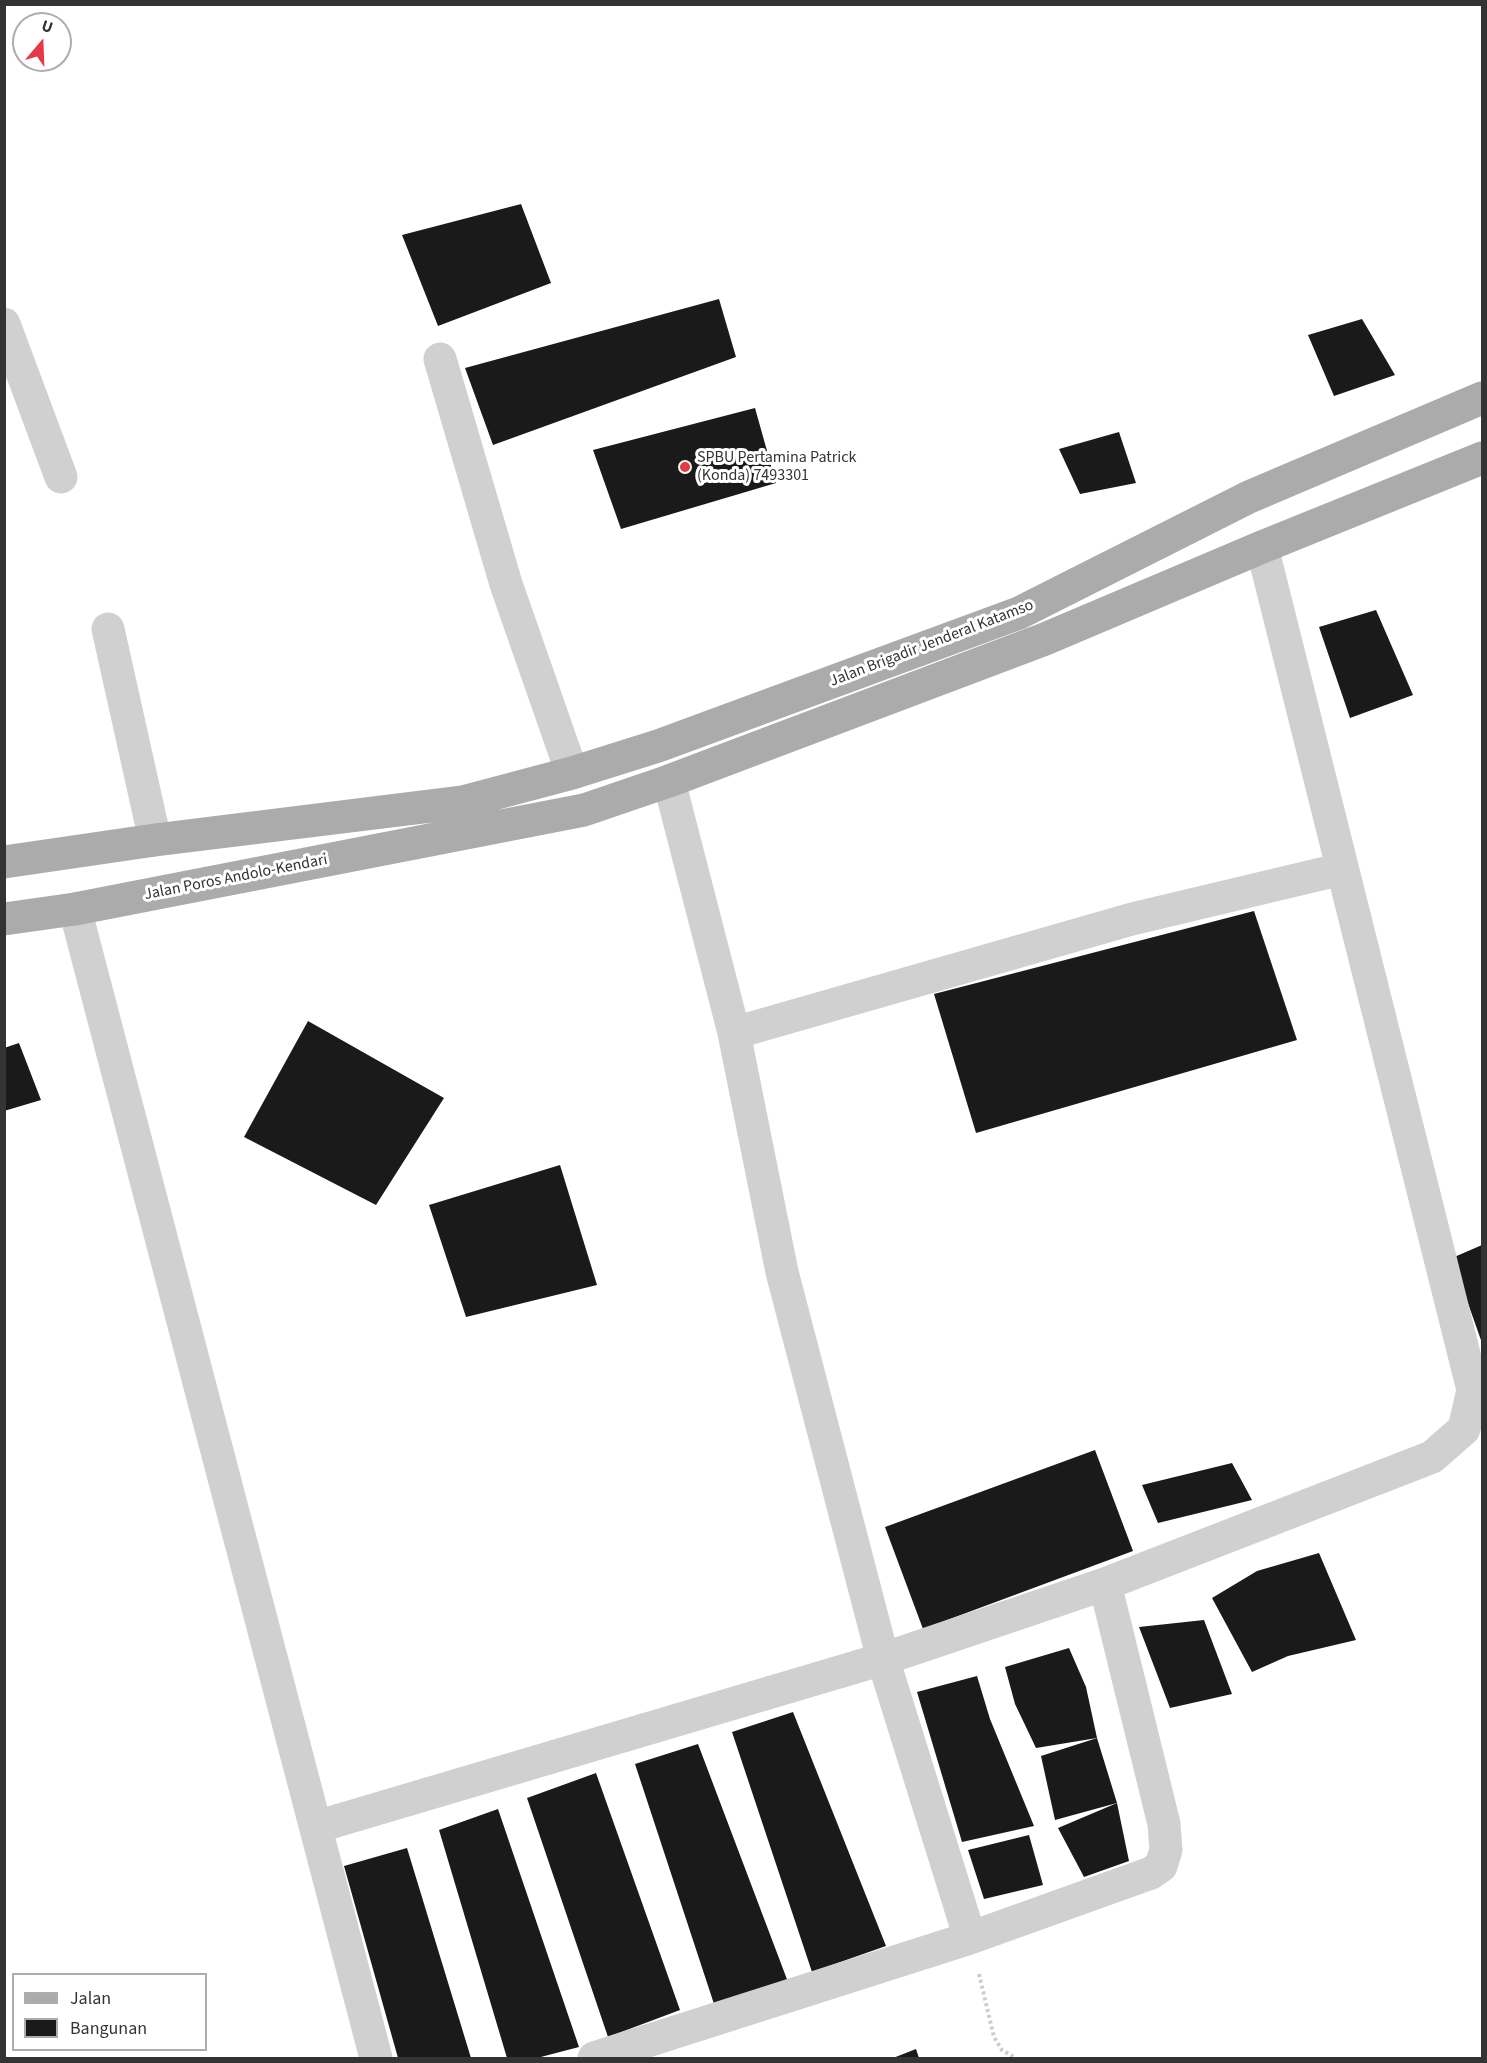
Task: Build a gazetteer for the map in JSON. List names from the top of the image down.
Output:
{
  "streets": {
    "main road": ["Jalan Brigadir Jenderal Katamso", "Jalan Poros Andolo-Kendari"]
  },
  "crossings": [
    ["Jalan Brigadir Jenderal Katamso", "Jalan Poros Andolo-Kendari"]
  ],
  "places": ["SPBU Pertamina Patrick (Konda) 7493301"],
  "legend": ["Jalan", "Bangunan"],
  "north": "top"
}
